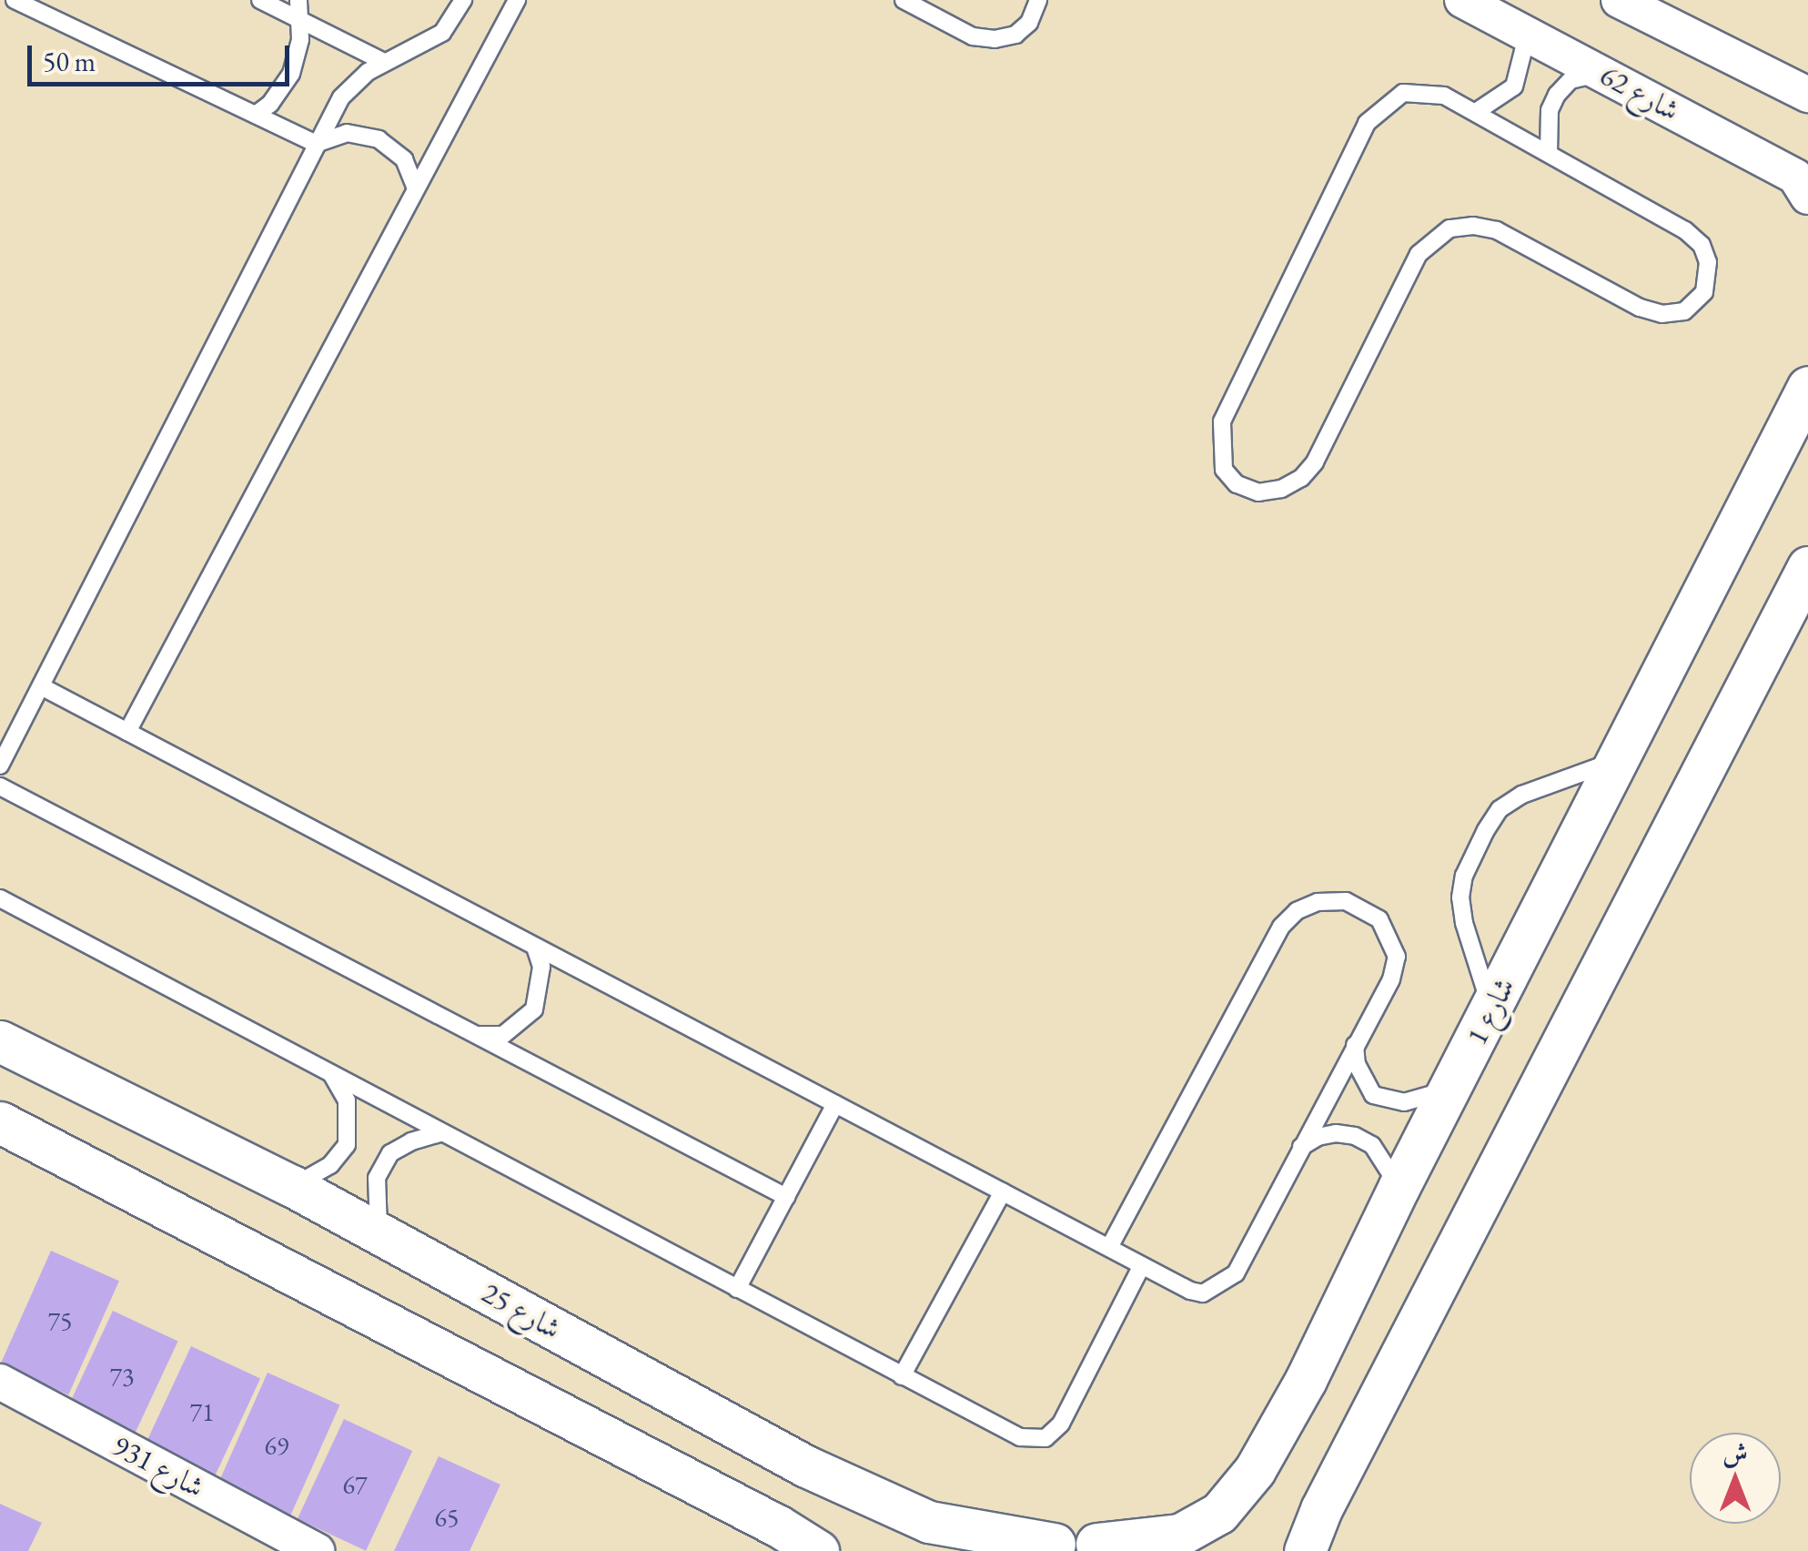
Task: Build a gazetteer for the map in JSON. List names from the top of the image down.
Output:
{
  "streets": {
    "street": [
      "شارع 62",
      "شارع 1",
      "شارع 25",
      "شارع 931"
    ]
  },
  "crossings": [
    ["شارع 1", "شارع 25"]
  ],
  "house_numbers": [
    "75",
    "73",
    "71",
    "69",
    "67",
    "65"
  ],
  "scale_bar": "50 m",
  "north": "top"
}
